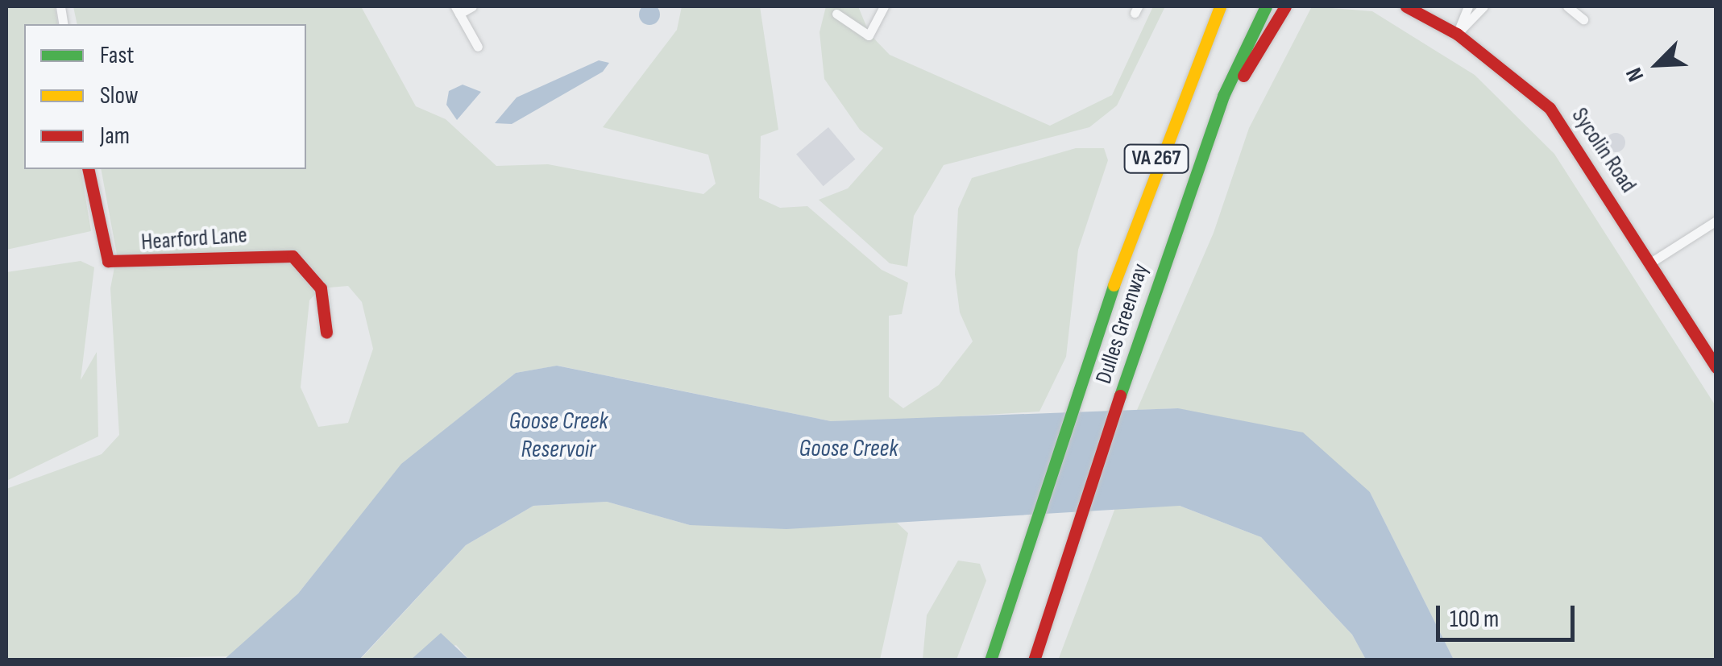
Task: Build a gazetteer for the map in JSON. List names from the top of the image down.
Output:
{
  "streets": {
    "main road": [
      "Sycolin Road",
      "VA 267",
      "Hearford Lane",
      "Dulles Greenway"
    ]
  },
  "water": ["Goose Creek Reservoir", "Goose Creek"],
  "legend": ["Fast", "Slow", "Jam"],
  "scale_bar": "100 m",
  "north": "bottom left"
}
